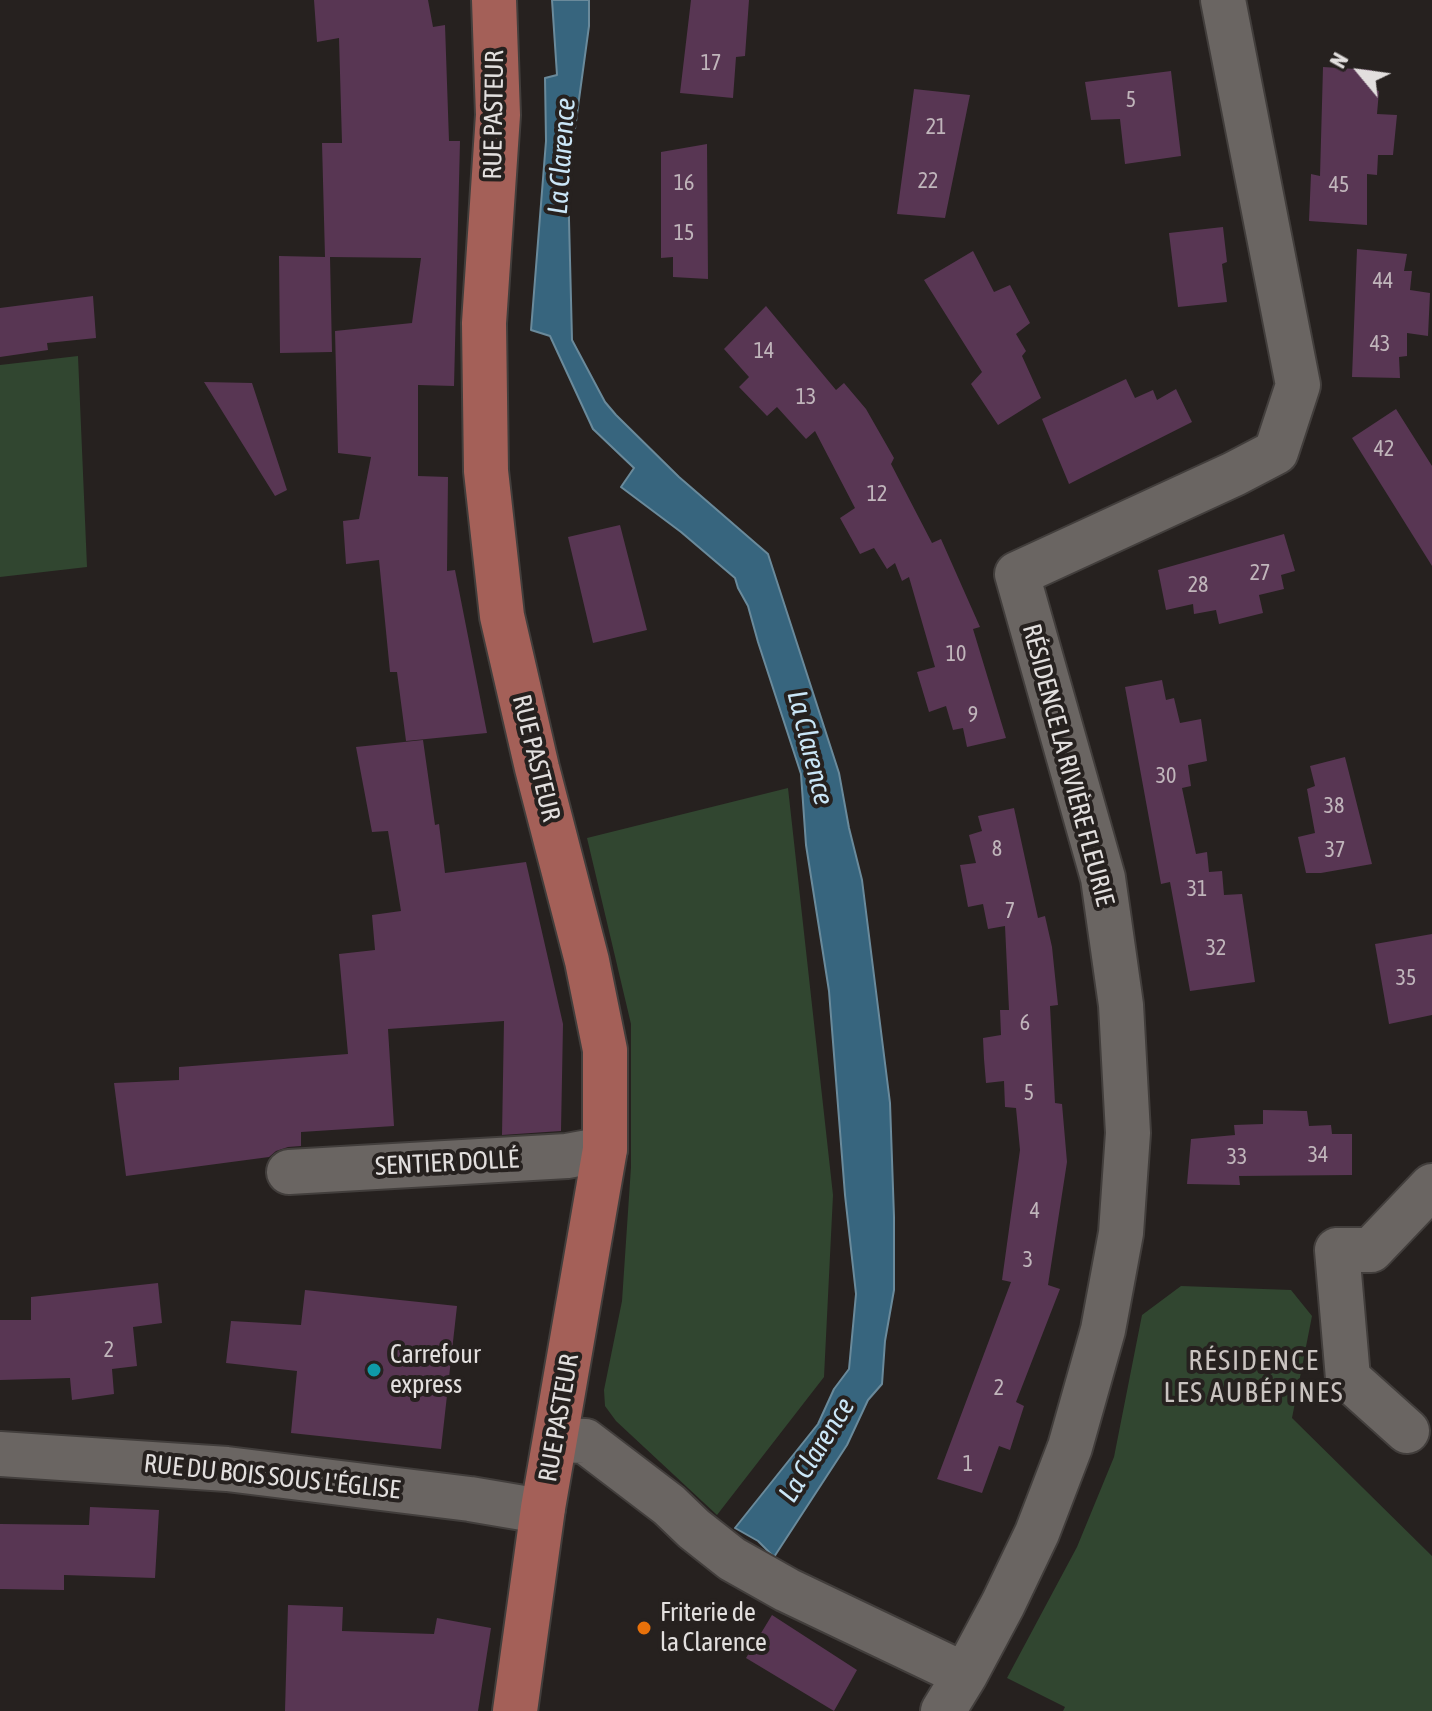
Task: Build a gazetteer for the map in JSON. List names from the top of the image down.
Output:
{
  "streets": {
    "main road": ["RUE PASTEUR"],
    "street": ["RÉSIDENCE LA RIVIÈRE FLEURIE", "SENTIER DOLLÉ", "RUE DU BOIS SOUS L'ÉGLISE"]
  },
  "crossings": [
    ["RUE PASTEUR", "SENTIER DOLLÉ"],
    ["RUE PASTEUR", "RUE DU BOIS SOUS L'ÉGLISE"]
  ],
  "districts": ["RÉSIDENCE LES AUBÉPINES"],
  "water": ["La Clarence"],
  "places": ["Carrefour express", "Friterie de la Clarence"],
  "house_numbers": [
    "17",
    "5",
    "21",
    "22",
    "16",
    "45",
    "15",
    "44",
    "43",
    "14",
    "13",
    "42",
    "12",
    "27",
    "28",
    "10",
    "9",
    "30",
    "38",
    "8",
    "37",
    "31",
    "7",
    "32",
    "35",
    "6",
    "5",
    "34",
    "33",
    "4",
    "3",
    "2",
    "2",
    "1"
  ],
  "north": "top left"
}
